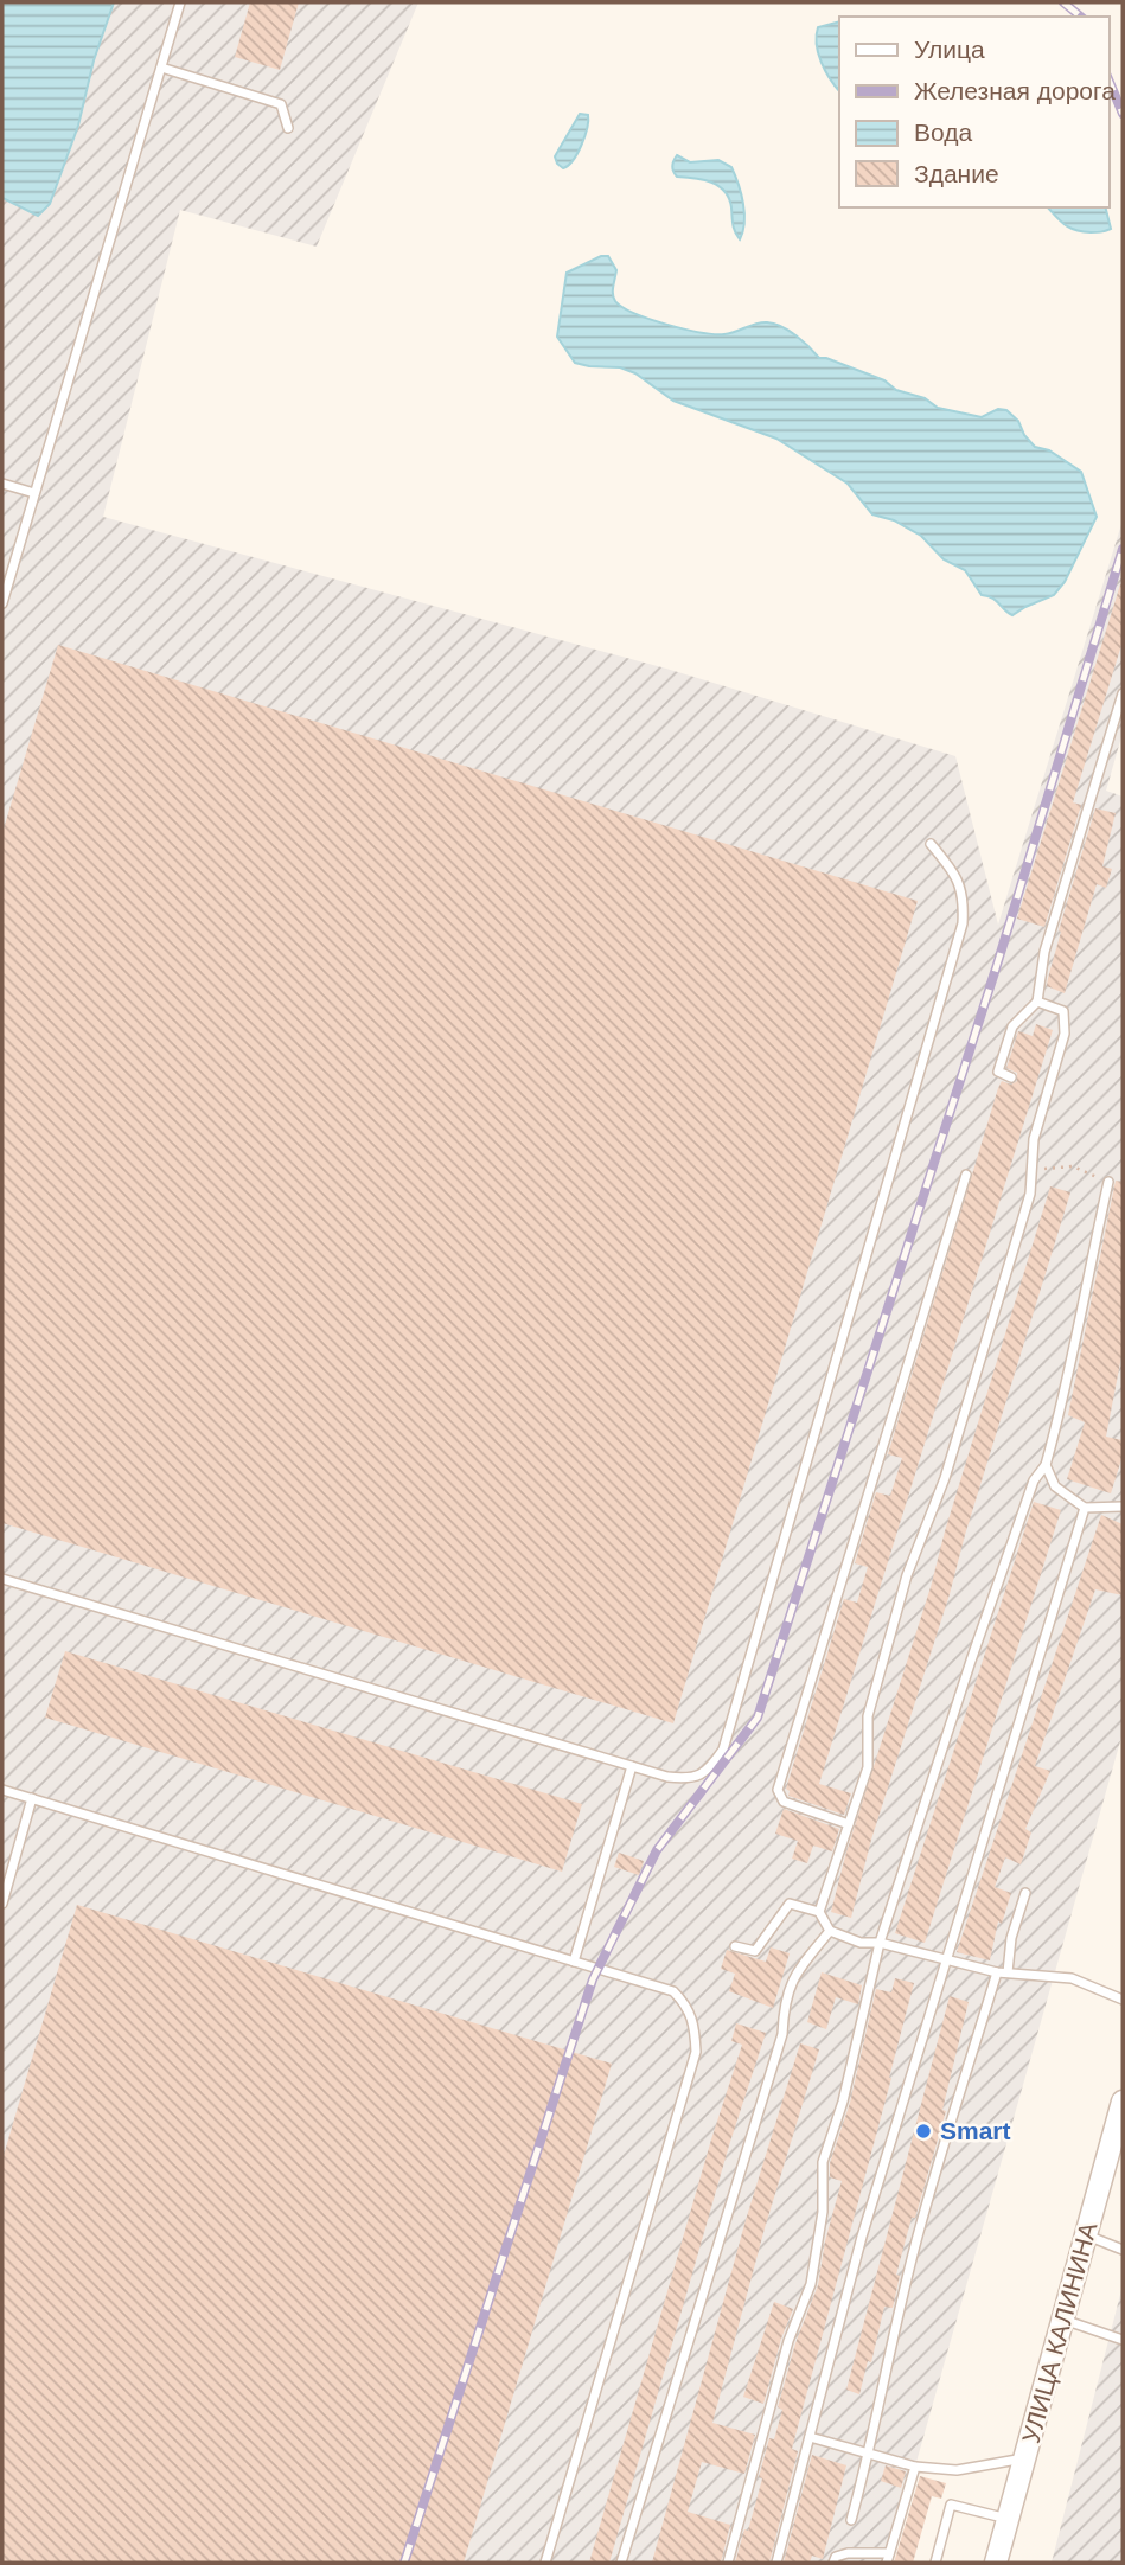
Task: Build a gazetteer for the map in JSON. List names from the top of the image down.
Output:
{
  "streets": {
    "street": ["УЛИЦА КАЛИНИНА"]
  },
  "places": ["Smart"],
  "legend": [
    "Улица",
    "Железная дорога",
    "Вода",
    "Здание"
  ]
}
